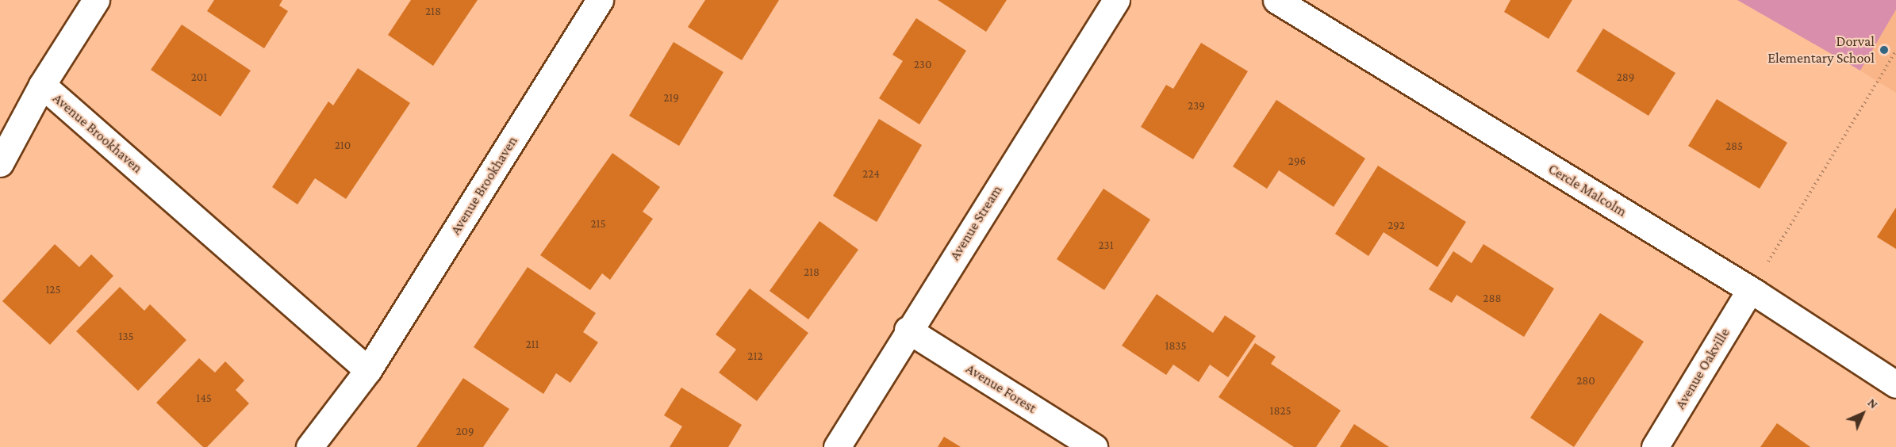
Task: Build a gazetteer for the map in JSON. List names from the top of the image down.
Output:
{
  "streets": {
    "street": [
      "Avenue Brookhaven",
      "Cercle Malcolm",
      "Avenue Stream",
      "Avenue Oakville",
      "Avenue Forest"
    ]
  },
  "crossings": [
    ["Cercle Malcolm", "Avenue Oakville"],
    ["Avenue Stream", "Avenue Forest"]
  ],
  "places": ["Dorval Elementary School"],
  "house_numbers": [
    "218",
    "230",
    "201",
    "289",
    "219",
    "239",
    "210",
    "285",
    "296",
    "224",
    "215",
    "292",
    "231",
    "218",
    "125",
    "288",
    "135",
    "211",
    "1835",
    "212",
    "280",
    "145",
    "1825",
    "209"
  ],
  "north": "top right"
}
